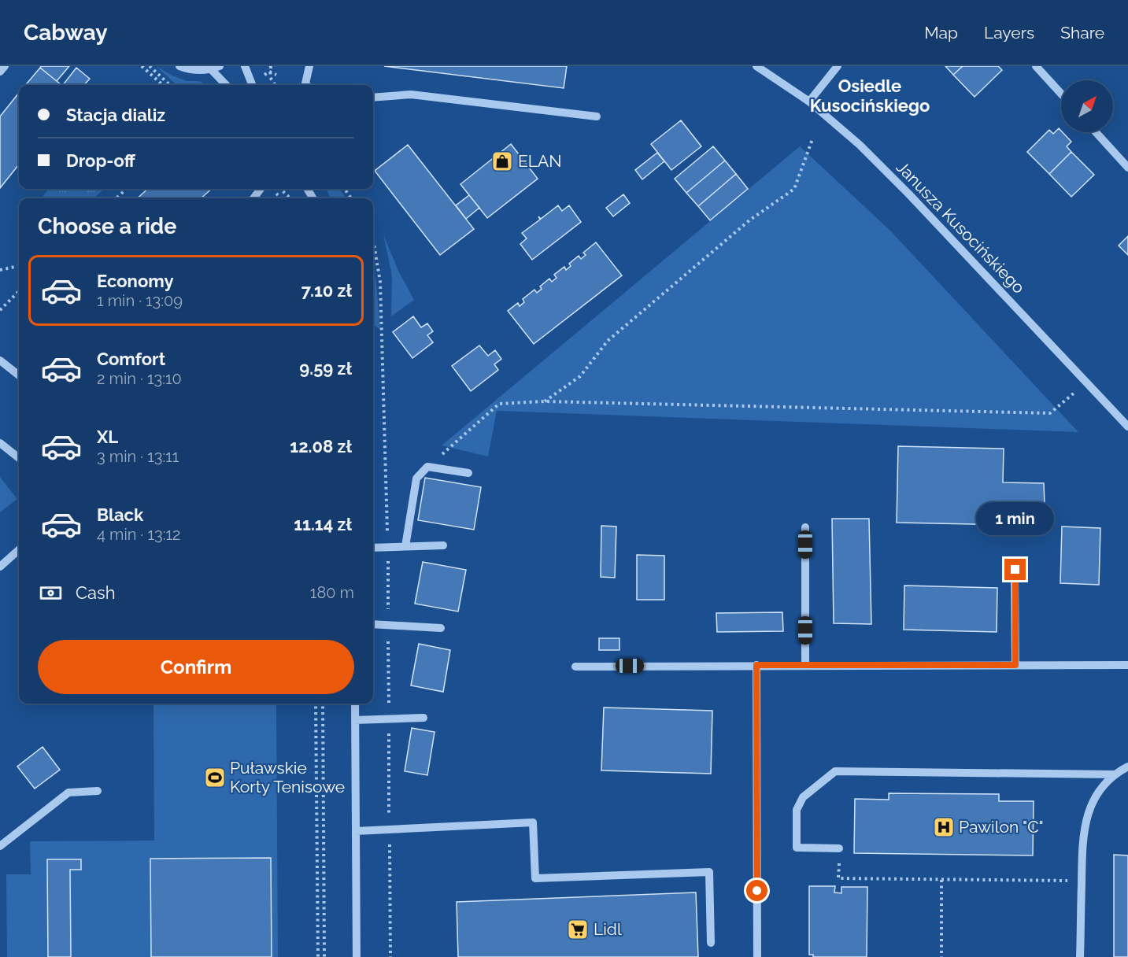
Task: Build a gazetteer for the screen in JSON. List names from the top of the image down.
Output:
{
  "streets": {
    "street": ["Janusza Kusocińskiego"]
  },
  "districts": ["Osiedle Kusocińskiego"],
  "places": {
    "shop": ["ELAN"],
    "sports": ["Puławskie Korty Tenisowe"],
    "hospital": ["Pawilon \"C\""],
    "supermarket": ["Lidl"]
  },
  "north": "top right",
  "page": {
    "header": "Cabway",
    "nav": ["Map", "Layers", "Share"],
    "banner": ["Stacja dializ", "Drop-off"],
    "heading": "Choose a ride",
    "list": [
      {
        "name": "Economy",
        "note": "1 min · 13:09",
        "value": "7.10 zł"
      },
      {
        "name": "Comfort",
        "note": "2 min · 13:10",
        "value": "9.59 zł"
      },
      {
        "name": "XL",
        "note": "3 min · 13:11",
        "value": "12.08 zł"
      },
      {
        "name": "Black",
        "note": "4 min · 13:12",
        "value": "11.14 zł"
      }
    ],
    "bubble": "1 min",
    "pay": ["Cash", "180 m"],
    "buttons": "Confirm"
  }
}
